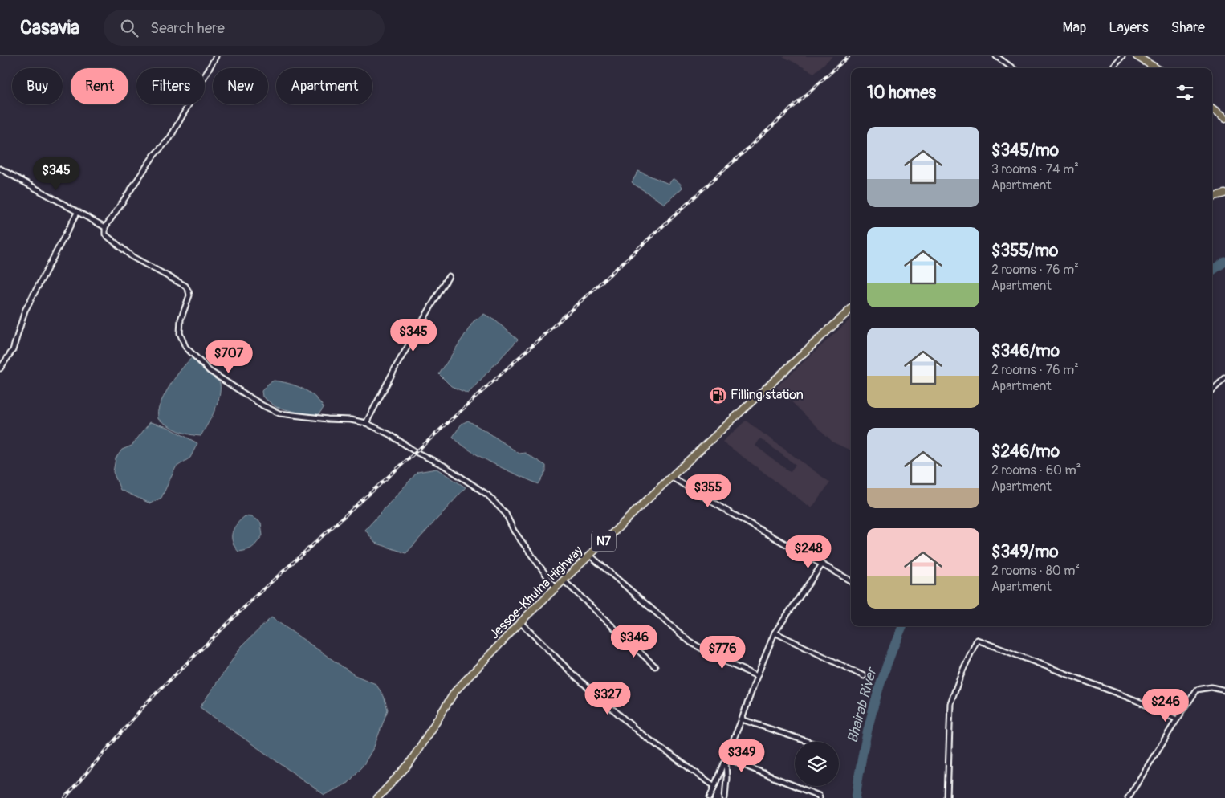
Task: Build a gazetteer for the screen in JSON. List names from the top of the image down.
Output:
{
  "streets": {
    "main road": ["N7", "Jessoe-Khulna Highway"]
  },
  "water": ["Bhairab River"],
  "places": {
    "fuel station": ["Filling station"]
  },
  "page": {
    "header": "Casavia",
    "search": "Search here",
    "nav": ["Map", "Layers", "Share"],
    "chip": [
      "Buy",
      "Rent",
      "Filters",
      "New",
      "Apartment"
    ],
    "heading": "10 homes",
    "list": [
      {
        "name": "$345/mo",
        "note": "3 rooms · 74 m² · Apartment"
      },
      {
        "name": "$355/mo",
        "note": "2 rooms · 76 m² · Apartment"
      },
      {
        "name": "$346/mo",
        "note": "2 rooms · 76 m² · Apartment"
      },
      {
        "name": "$246/mo",
        "note": "2 rooms · 60 m² · Apartment"
      },
      {
        "name": "$349/mo",
        "note": "2 rooms · 80 m² · Apartment"
      }
    ],
    "price": [
      "$345",
      "$345",
      "$707",
      "$355",
      "$248",
      "$346",
      "$776",
      "$327",
      "$246",
      "$349"
    ]
  }
}
